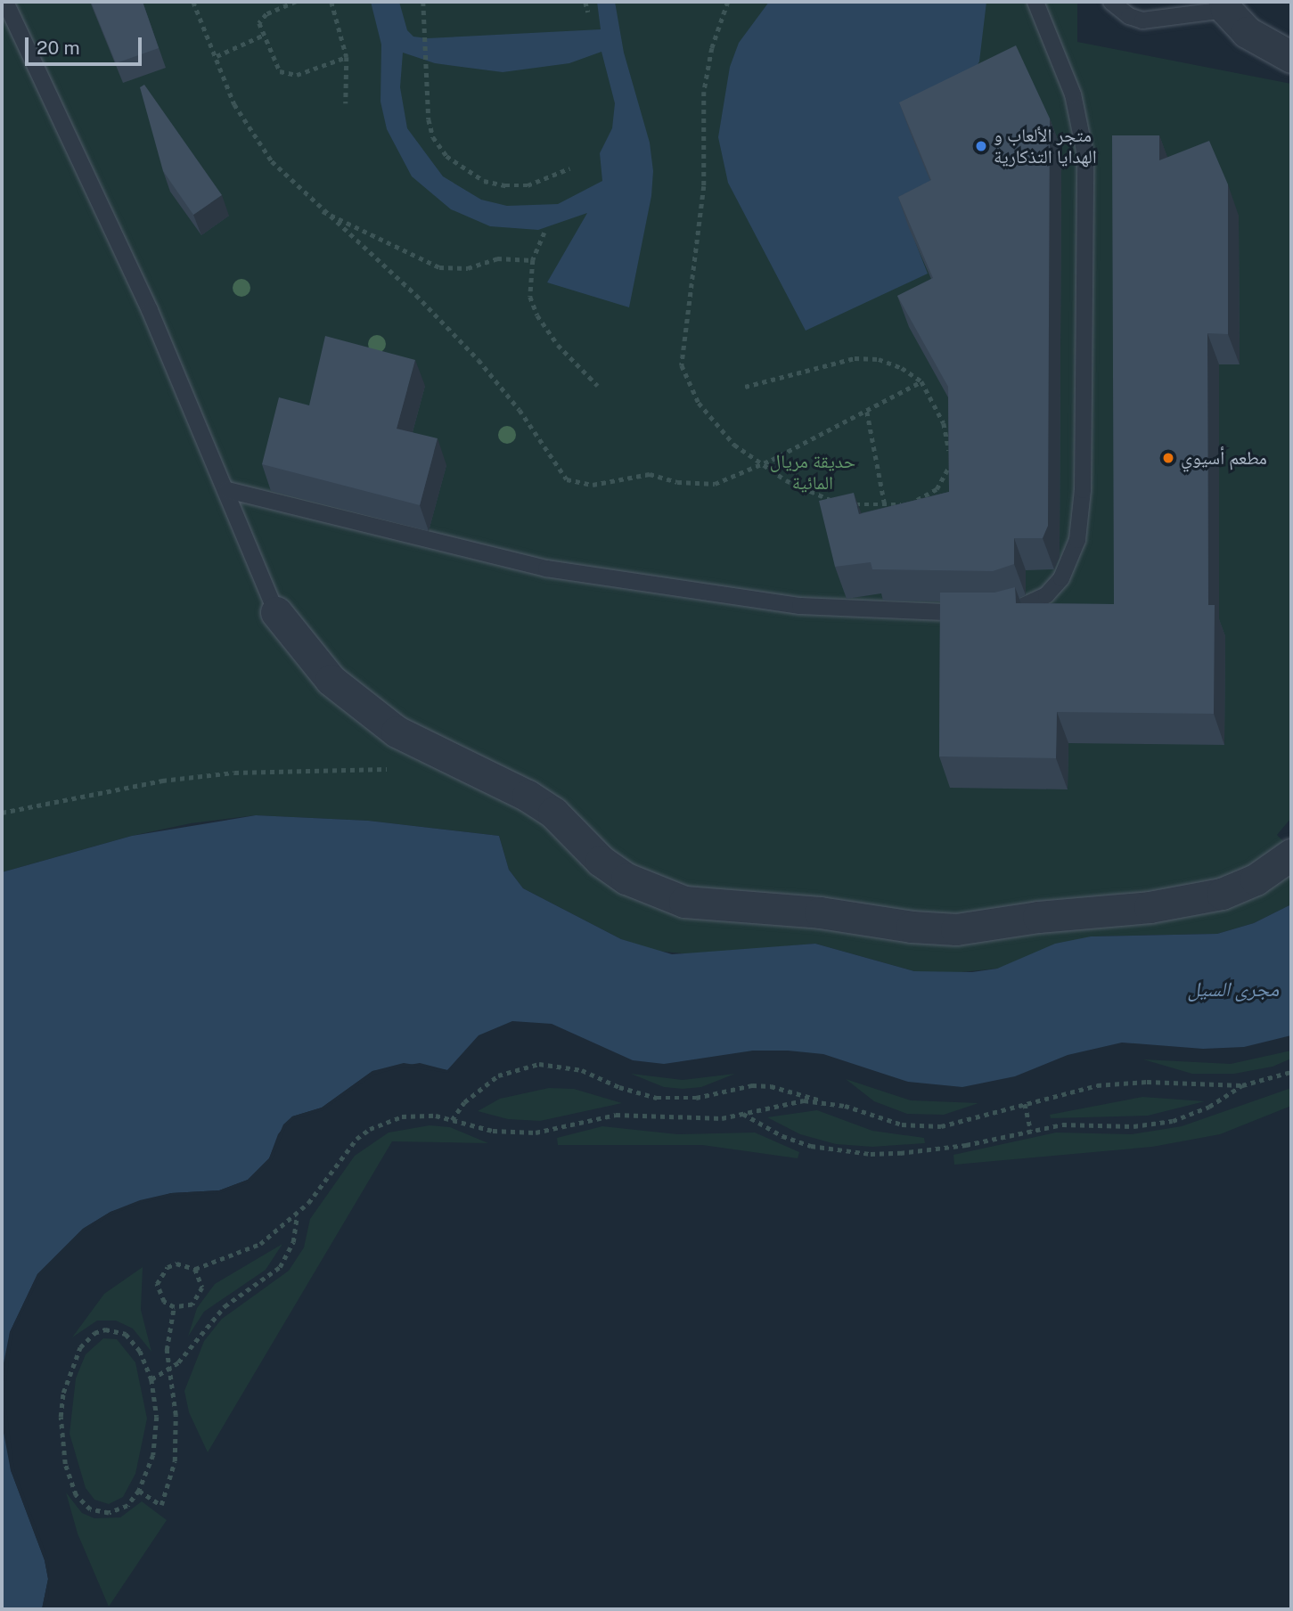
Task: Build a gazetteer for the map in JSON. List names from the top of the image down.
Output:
{
  "water": ["مجرى السيل"],
  "parks": ["حديقة مريال المائية"],
  "places": ["متجر الألعاب و الهدايا التذكارية", "مطعم أسيوي"],
  "scale_bar": "20 m"
}
